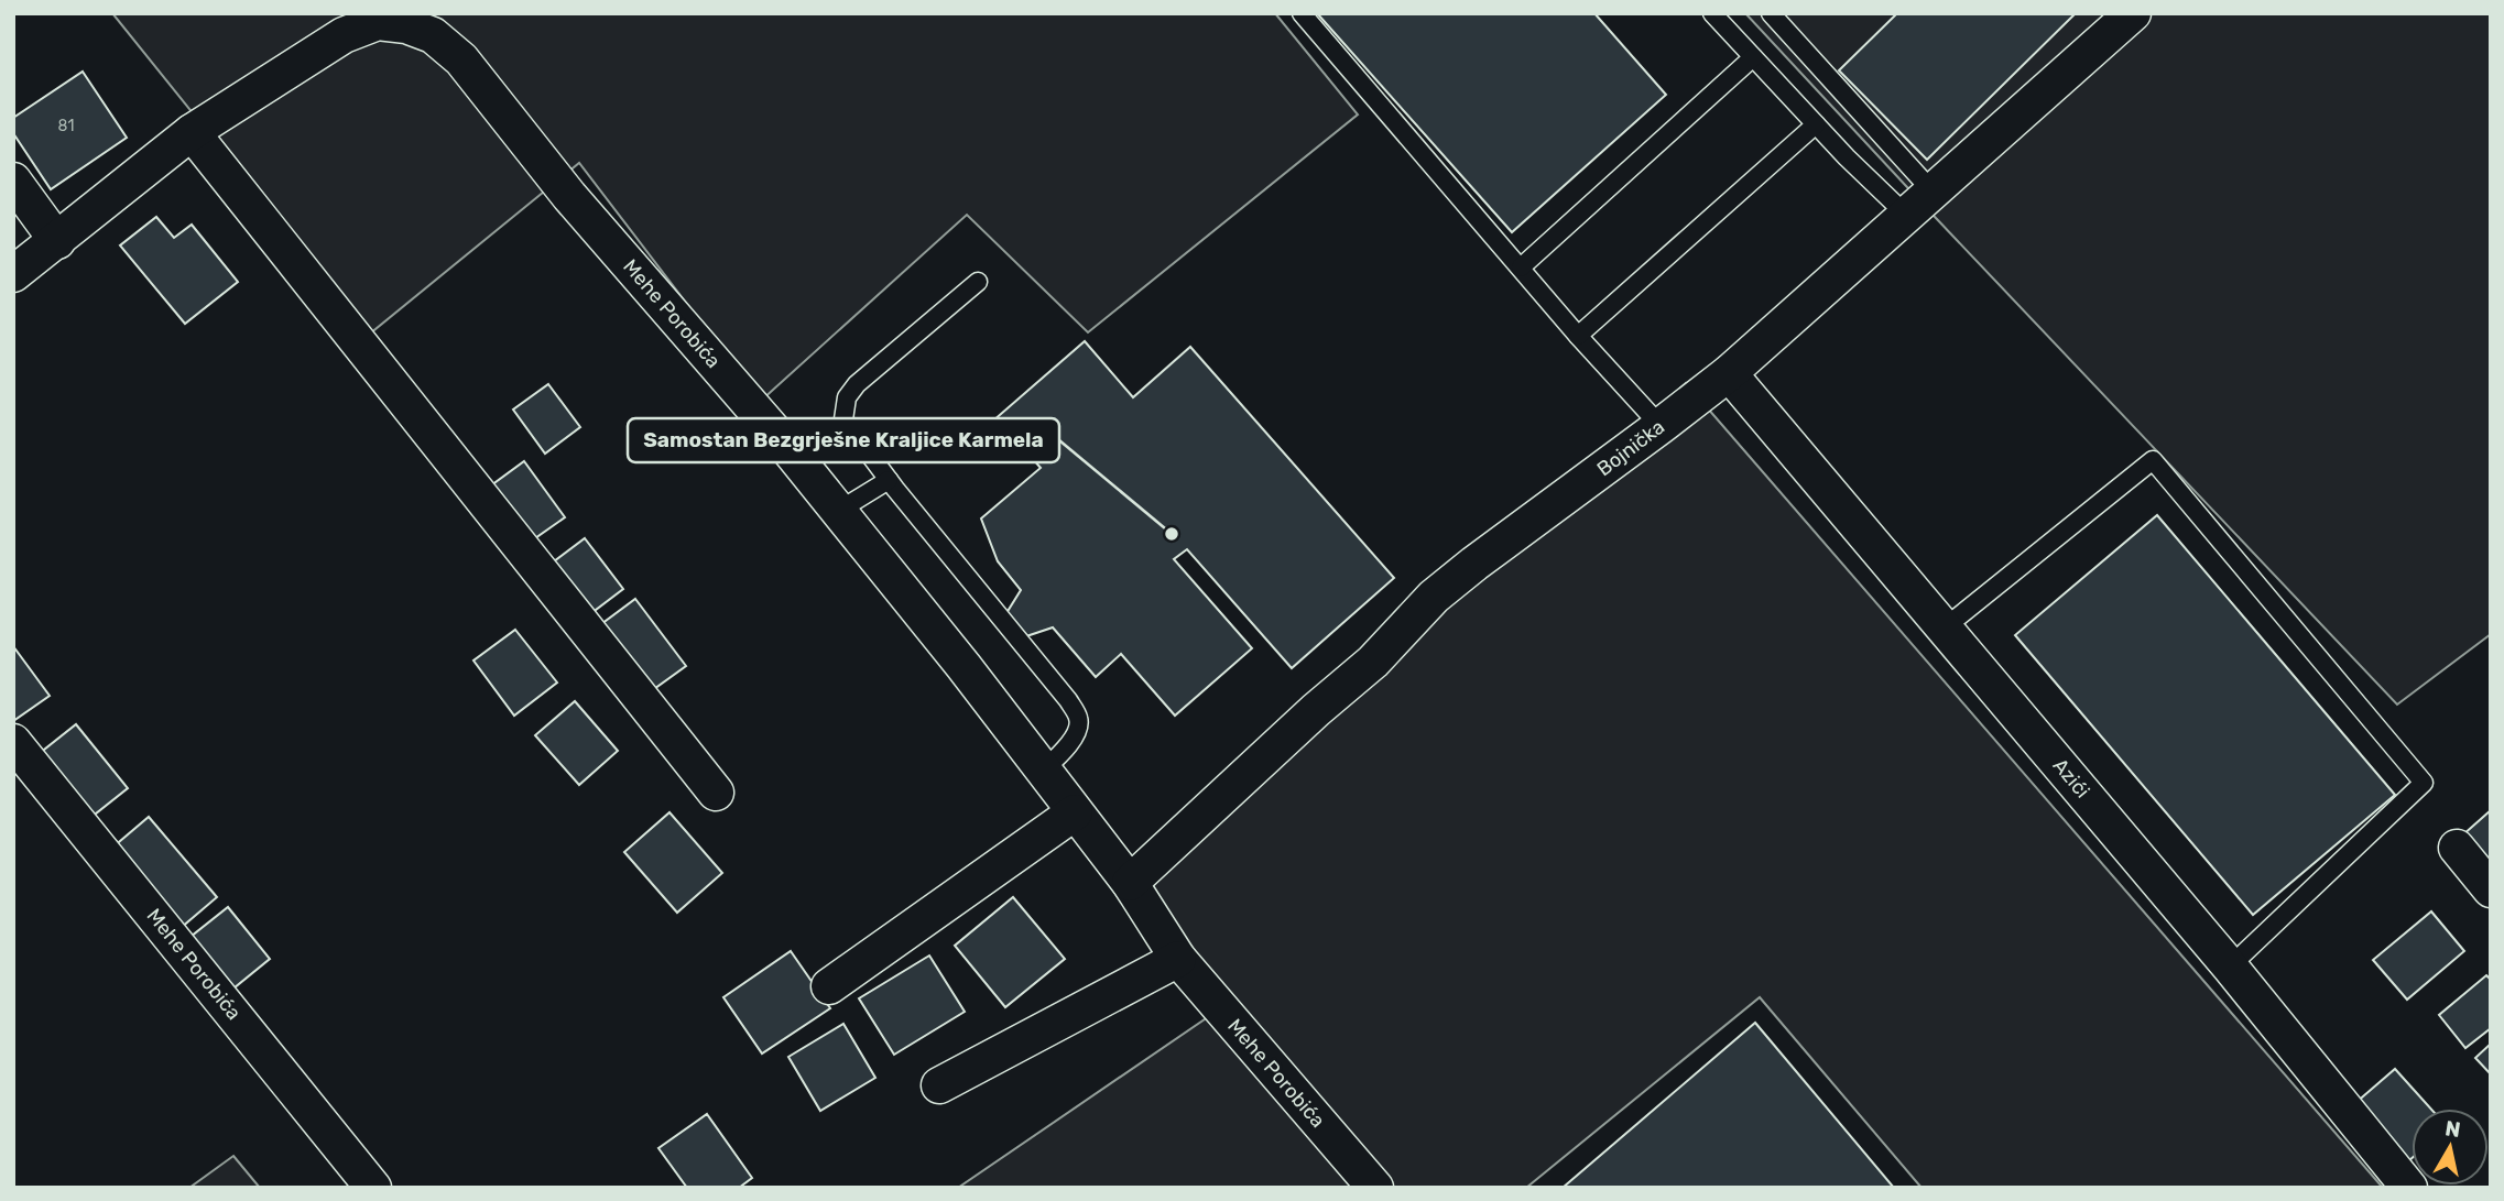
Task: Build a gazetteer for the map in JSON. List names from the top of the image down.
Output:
{
  "streets": {
    "street": ["Mehe Porobića", "Bojnička", "Azići"]
  },
  "crossings": [
    ["Mehe Porobića", "Bojnička"],
    ["Bojnička", "Azići"]
  ],
  "places": ["Samostan Bezgrješne Kraljice Karmela"],
  "house_numbers": ["81"],
  "north": "top"
}
